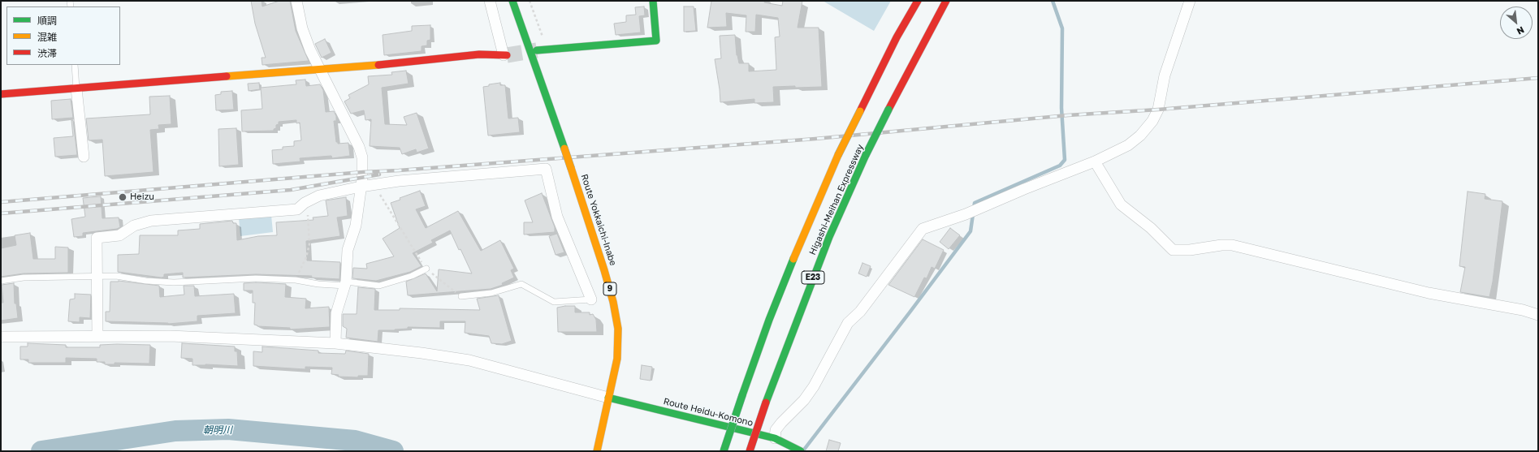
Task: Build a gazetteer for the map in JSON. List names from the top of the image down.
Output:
{
  "streets": {
    "main road": [
      "Higashi-Meihan Expressway",
      "Route Yokkaichi-Inabe",
      "E23",
      "9",
      "Route Heidu-Komono"
    ]
  },
  "crossings": [
    ["Route Yokkaichi-Inabe", "Route Heidu-Komono"]
  ],
  "water": ["朝明川"],
  "places": ["Heizu"],
  "legend": ["順調", "混雑", "渋滞"],
  "north": "bottom right"
}
